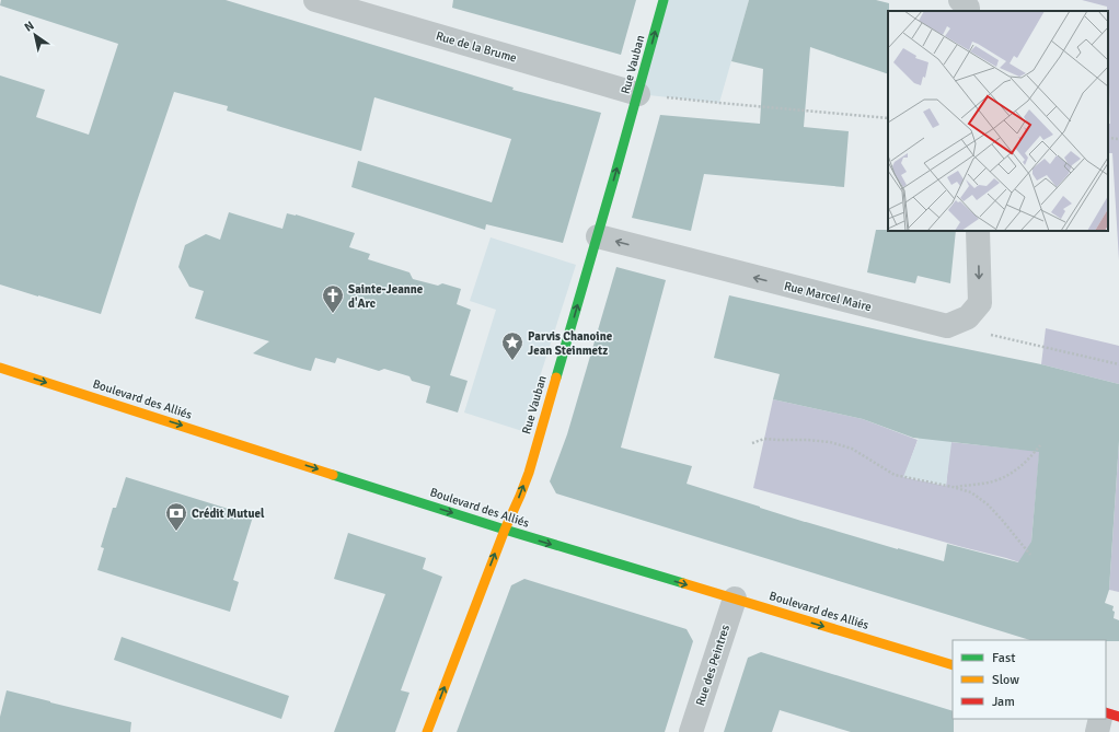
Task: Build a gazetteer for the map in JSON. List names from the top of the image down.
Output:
{
  "streets": {
    "main road": ["Rue Vauban", "Boulevard des Alliés"],
    "street": ["Rue de la Brume", "Rue Marcel Maire", "Rue des Peintres"]
  },
  "crossings": [
    ["Rue de la Brume", "Rue Vauban"],
    ["Rue Vauban", "Rue Marcel Maire"],
    ["Rue Vauban", "Boulevard des Alliés"],
    ["Boulevard des Alliés", "Rue des Peintres"]
  ],
  "one_way": ["Rue Vauban", "Rue Marcel Maire", "Boulevard des Alliés"],
  "places": {
    "church": ["Sainte-Jeanne d'Arc"],
    "place": ["Parvis Chanoine Jean Steinmetz"],
    "bank": ["Crédit Mutuel"]
  },
  "legend": ["Fast", "Slow", "Jam"],
  "north": "top left"
}
